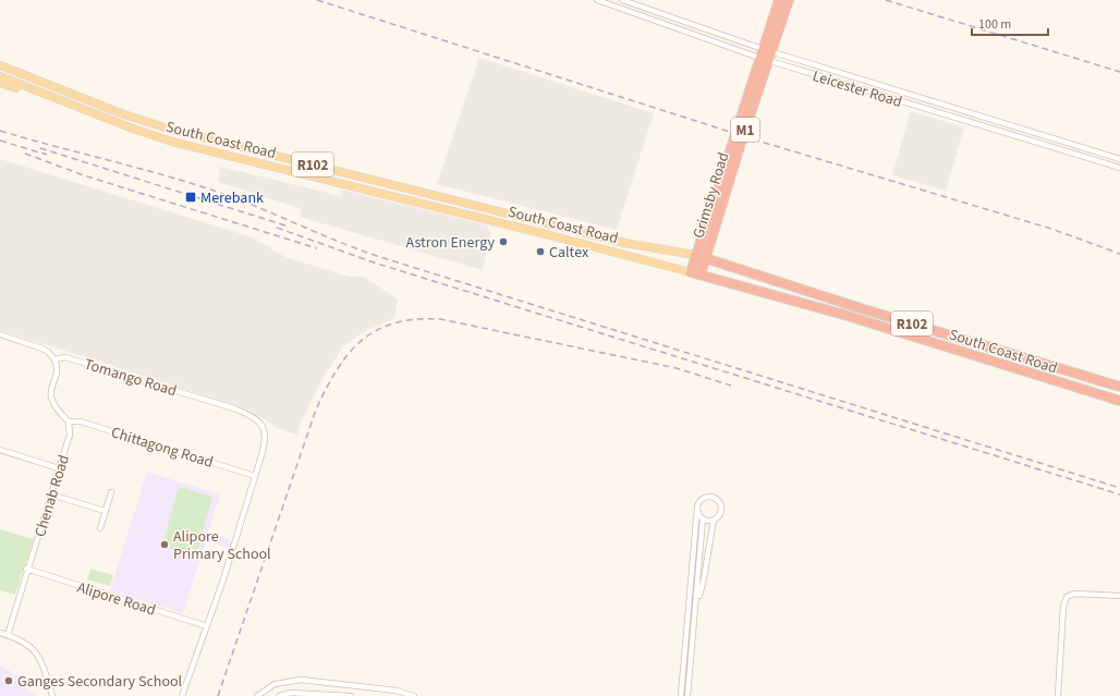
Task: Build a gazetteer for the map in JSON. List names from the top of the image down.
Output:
{
  "streets": {
    "highway": [
      "M1",
      "South Coast Road",
      "R102",
      "Grimsby Road"
    ],
    "street": [
      "Leicester Road",
      "Tomango Road",
      "Chittagong Road",
      "Chenab Road",
      "Alipore Road"
    ]
  },
  "crossings": [
    ["Leicester Road", "Grimsby Road"],
    ["South Coast Road", "Grimsby Road"],
    ["Tomango Road", "Chittagong Road"],
    ["Chittagong Road", "Chenab Road"],
    ["Chenab Road", "Alipore Road"]
  ],
  "places": {
    "transit": ["Merebank"],
    "other": [
      "Astron Energy",
      "Caltex",
      "Alipore Primary School",
      "Ganges Secondary School"
    ]
  },
  "scale_bar": "100 m"
}
